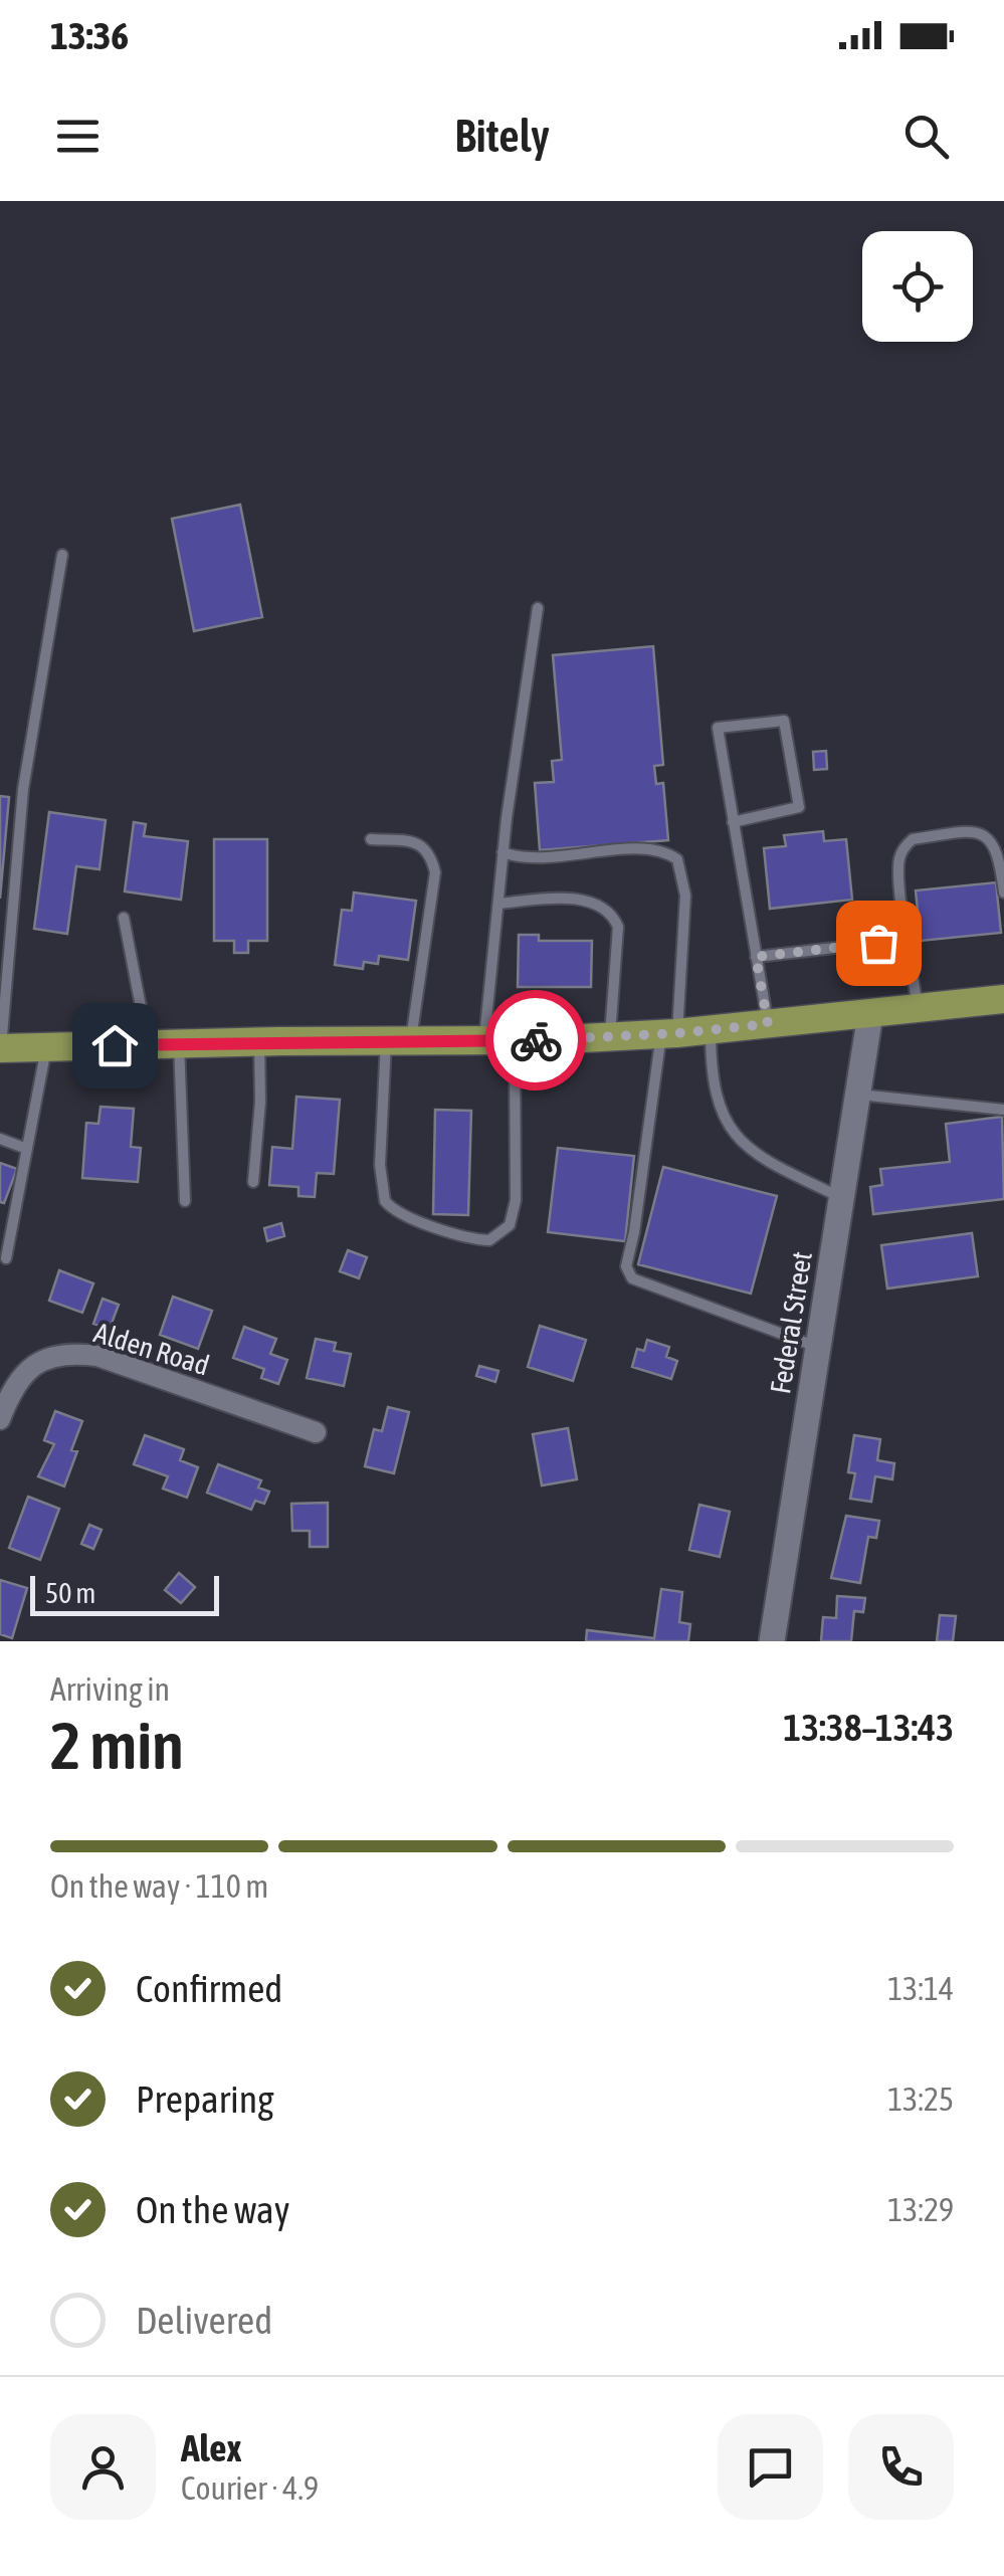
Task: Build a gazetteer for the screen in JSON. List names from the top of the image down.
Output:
{
  "streets": {
    "street": ["Federal Street", "Alden Road"]
  },
  "scale_bar": "50 m",
  "page": {
    "status": "13:36",
    "header": "Bitely",
    "scale": "50 m",
    "heading": ["2 min", "Arriving in", "13:38–13:43"],
    "panel": ["Alex", "Courier · 4.9"],
    "bar": "On the way · 110 m",
    "list": [
      ["Confirmed", "13:14"],
      ["Preparing", "13:25"],
      ["On the way", "13:29"],
      "Delivered"
    ]
  }
}
